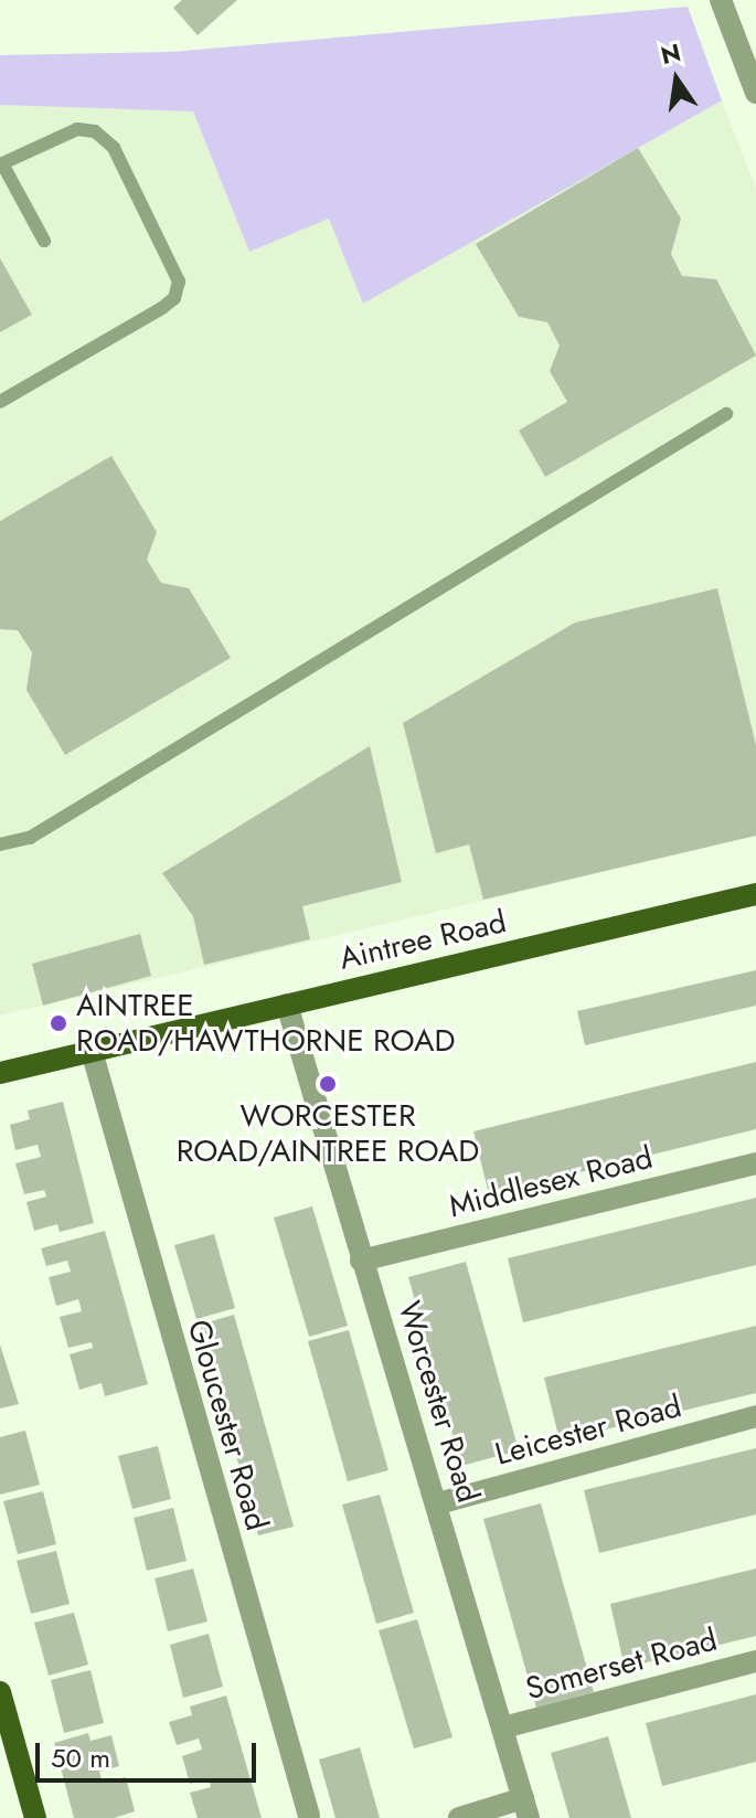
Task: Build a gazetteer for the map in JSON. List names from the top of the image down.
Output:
{
  "streets": {
    "main road": ["Aintree Road"],
    "street": [
      "Middlesex Road",
      "Worcester Road",
      "Gloucester Road",
      "Leicester Road",
      "Somerset Road"
    ]
  },
  "crossings": [
    ["Aintree Road", "Worcester Road"],
    ["Aintree Road", "Gloucester Road"],
    ["Middlesex Road", "Worcester Road"],
    ["Worcester Road", "Leicester Road"],
    ["Worcester Road", "Somerset Road"]
  ],
  "places": ["AINTREE ROAD/HAWTHORNE ROAD", "WORCESTER ROAD/AINTREE ROAD"],
  "scale_bar": "50 m",
  "north": "top"
}
